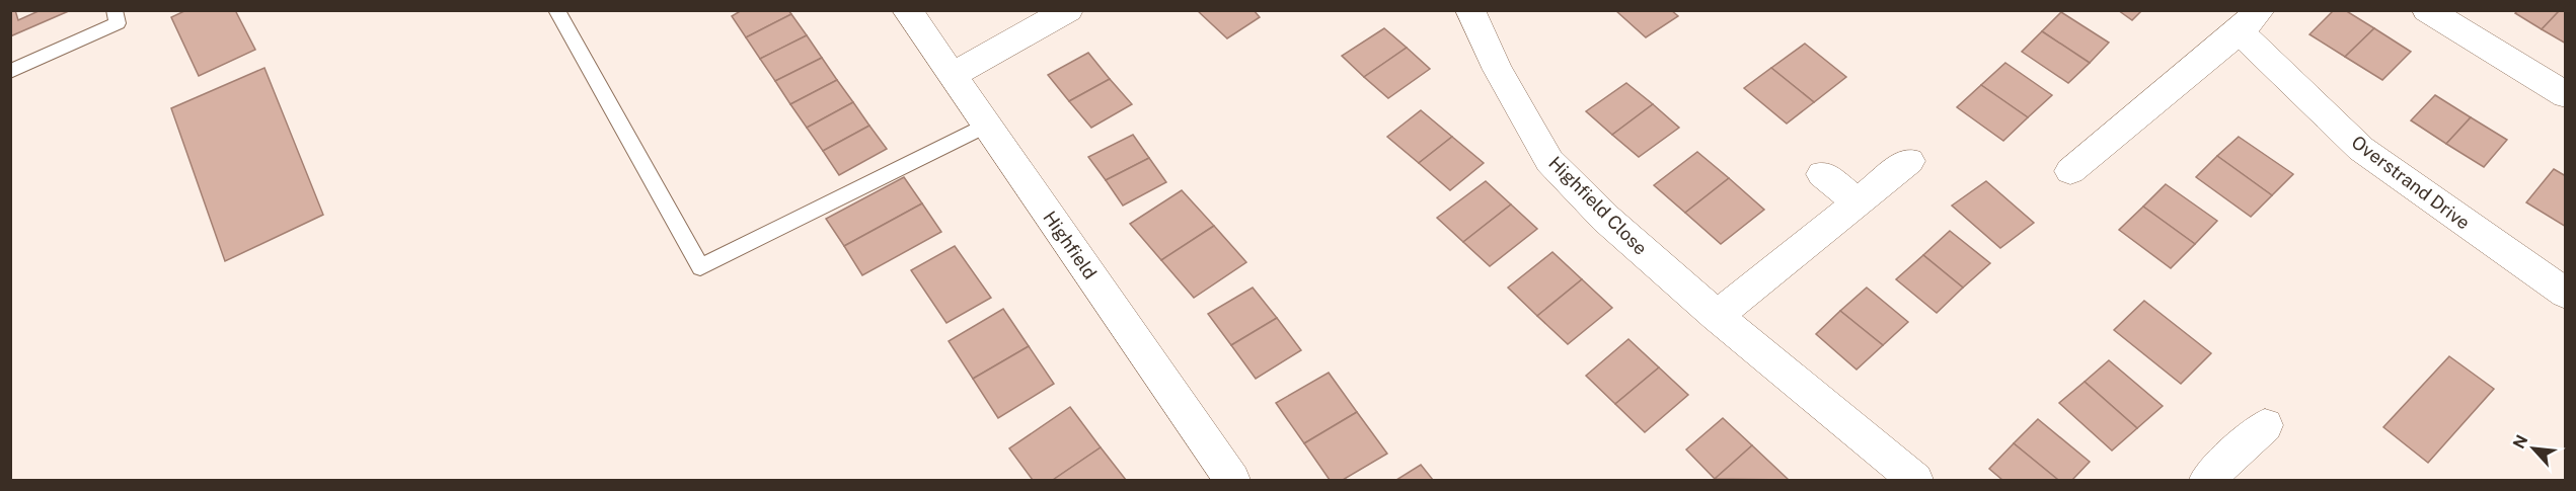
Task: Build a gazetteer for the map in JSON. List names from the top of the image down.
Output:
{
  "streets": {
    "street": ["Overstrand Drive", "Highfield Close", "Highfield"]
  },
  "north": "top left"
}
